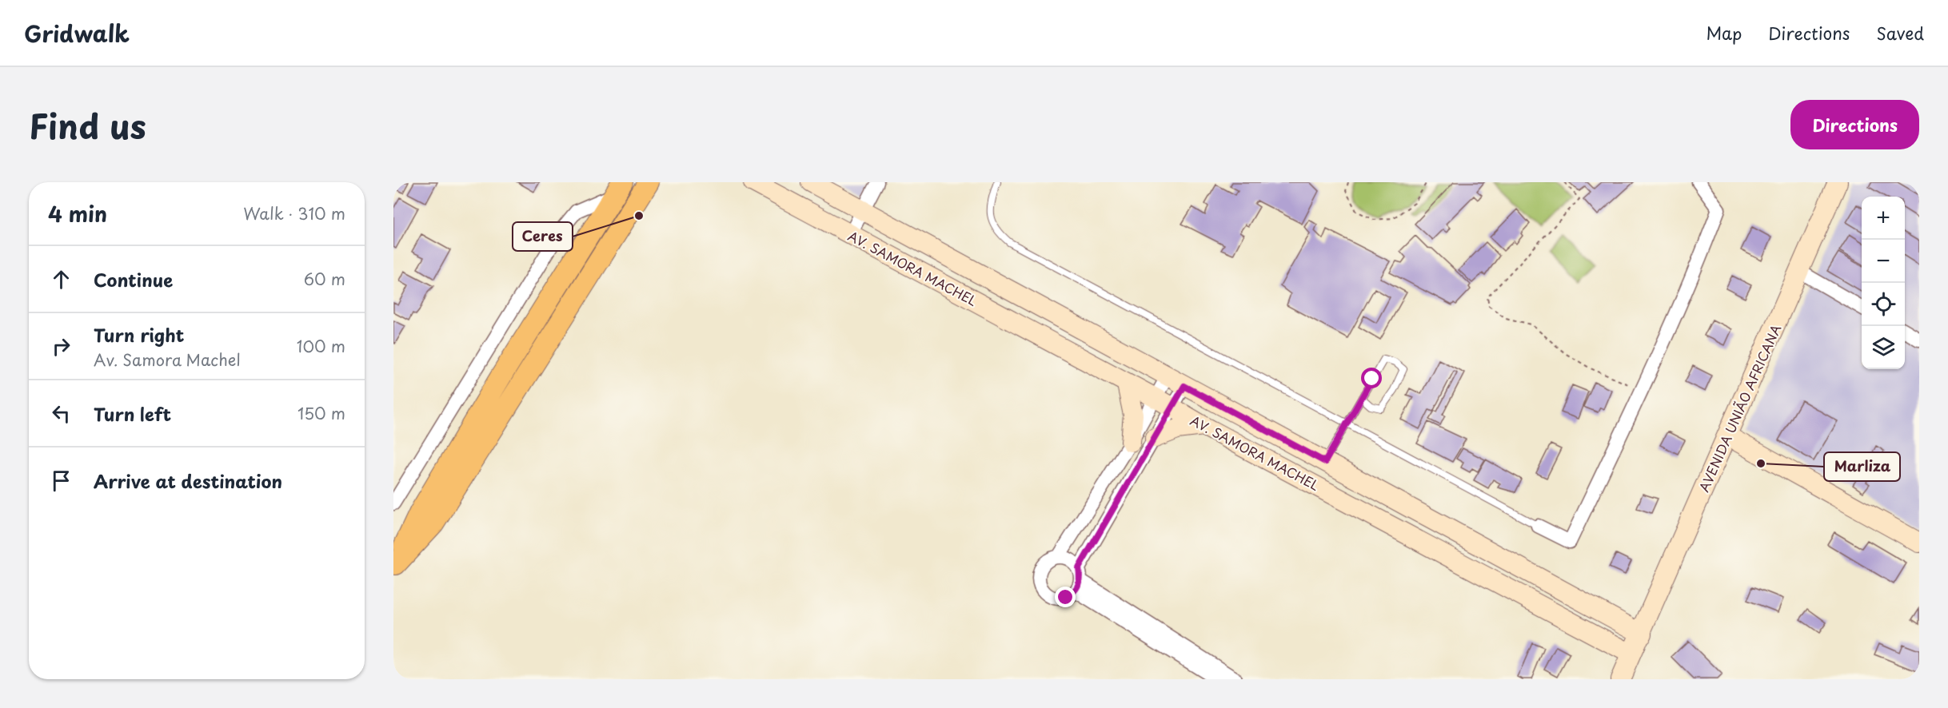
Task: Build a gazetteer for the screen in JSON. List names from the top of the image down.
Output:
{
  "streets": {
    "main road": ["AV. SAMORA MACHEL", "AVENIDA UNIÃO AFRICANA"]
  },
  "crossings": [
    ["AV. SAMORA MACHEL", "AVENIDA UNIÃO AFRICANA"]
  ],
  "places": ["Ceres", "Marliza"],
  "page": {
    "header": "Gridwalk",
    "nav": ["Map", "Directions", "Saved"],
    "title": "Find us",
    "buttons": "Directions",
    "heading": ["4 min", "Walk · 310 m"],
    "map_buttons": ["+", "−"],
    "list": [
      ["Continue", "60 m"],
      ["Turn right", "Av. Samora Machel", "100 m"],
      ["Turn left", "150 m"],
      "Arrive at destination"
    ]
  }
}
